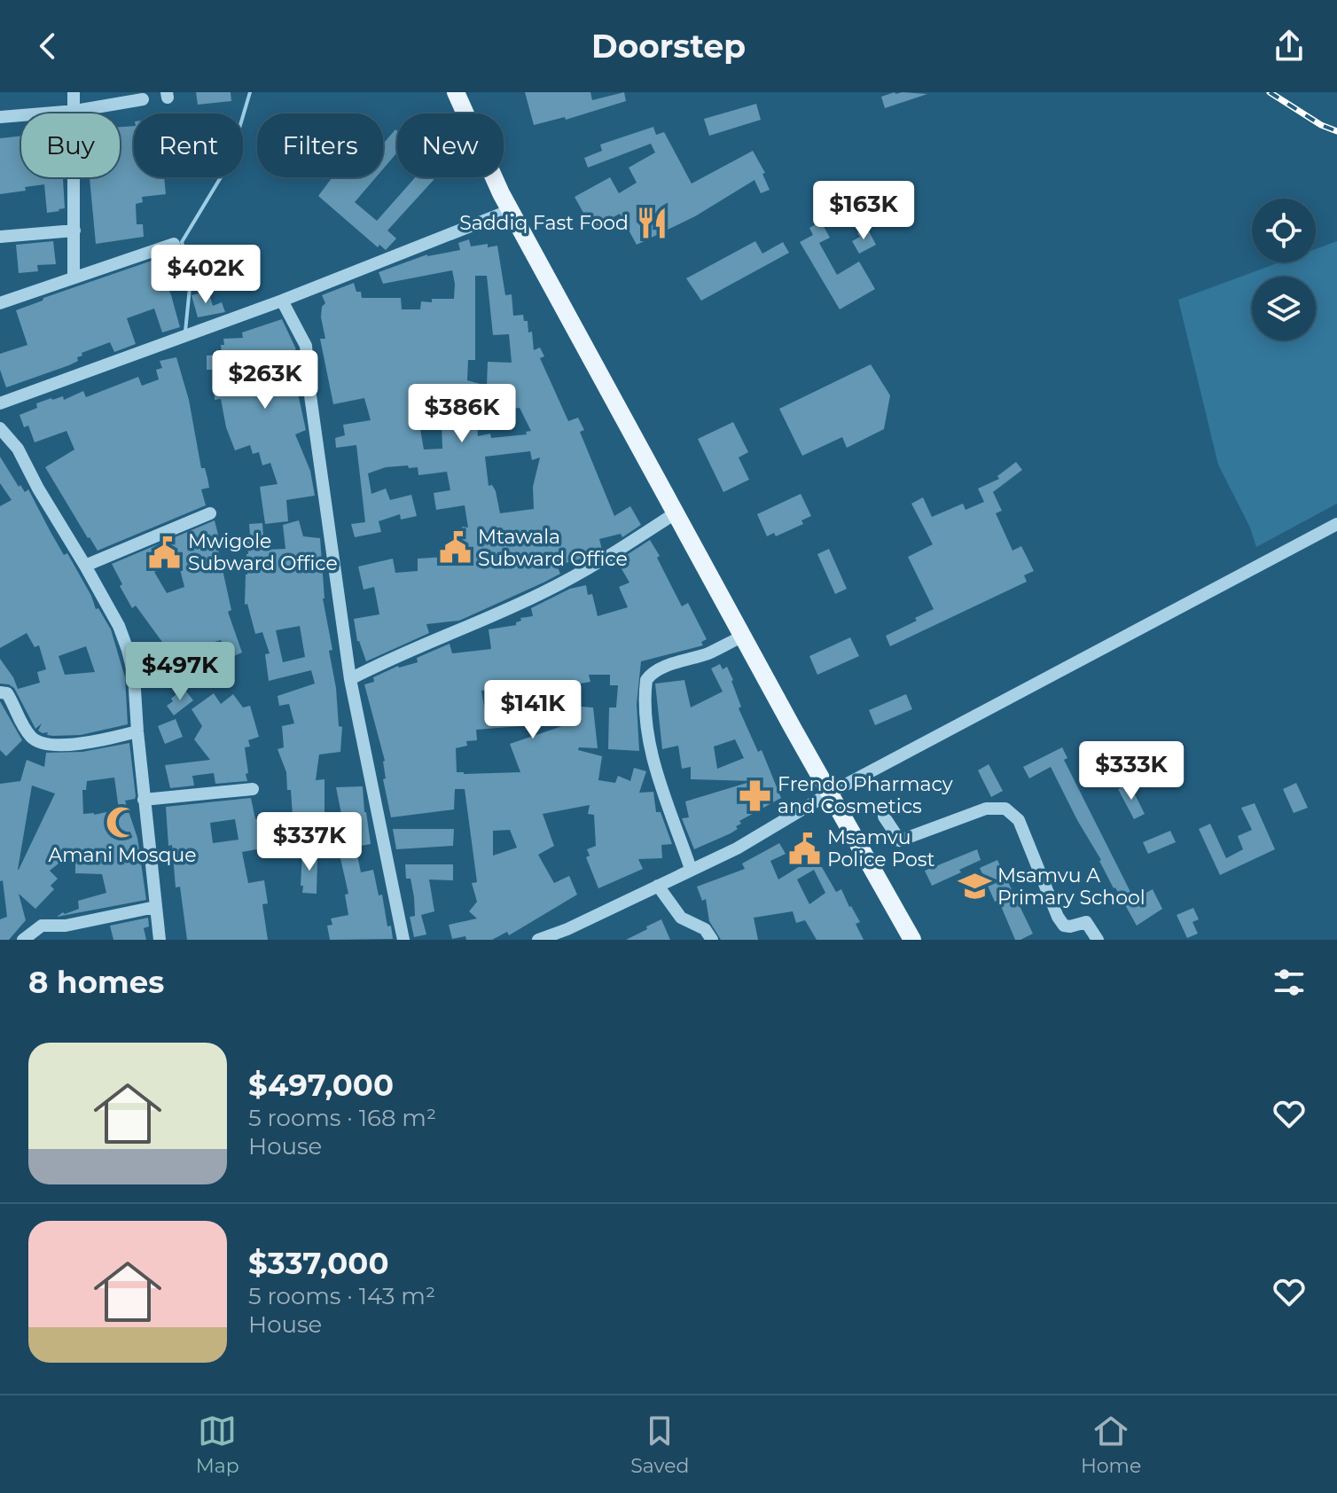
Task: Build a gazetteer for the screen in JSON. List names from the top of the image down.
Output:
{
  "places": {
    "restaurant": ["Saddiq Fast Food"],
    "public building": ["Mtawala Subward Office", "Mwigole Subward Office", "Msamvu Police Post"],
    "pharmacy": ["Frendo Pharmacy and Cosmetics"],
    "mosque": ["Amani Mosque"],
    "school or university": ["Msamvu A Primary School"]
  },
  "page": {
    "header": "Doorstep",
    "chip": [
      "Buy",
      "Rent",
      "Filters",
      "New"
    ],
    "price": [
      "$163K",
      "$402K",
      "$263K",
      "$386K",
      "$497K",
      "$141K",
      "$333K",
      "$337K"
    ],
    "heading": "8 homes",
    "list": [
      {
        "name": "$497,000",
        "note": "5 rooms · 168 m² · House"
      },
      {
        "name": "$337,000",
        "note": "5 rooms · 143 m² · House"
      }
    ],
    "tabs": ["Map", "Saved", "Home"]
  }
}
